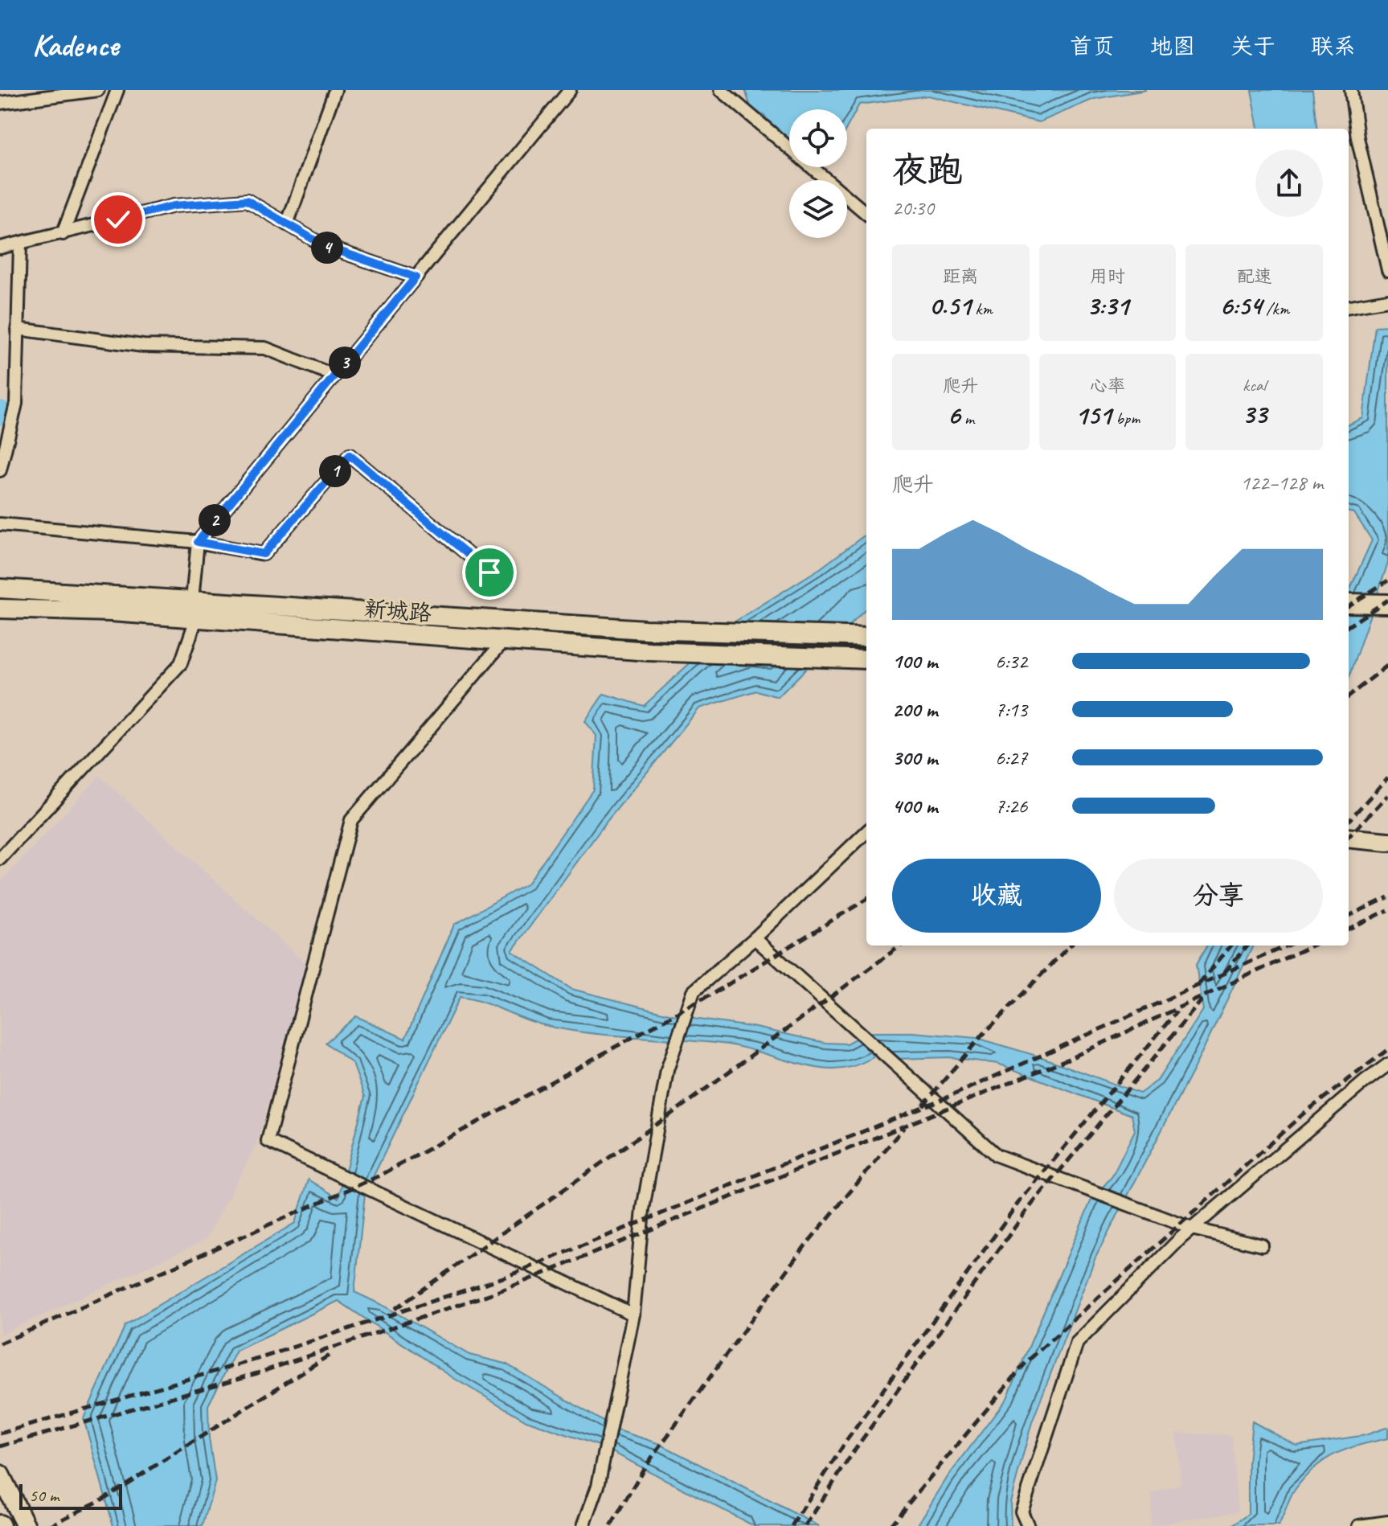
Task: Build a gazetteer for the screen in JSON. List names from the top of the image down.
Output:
{
  "streets": {
    "main road": ["新城路"]
  },
  "scale_bar": "50 m",
  "page": {
    "header": "Kadence",
    "nav": [
      "首页",
      "地图",
      "关于",
      "联系"
    ],
    "heading": ["夜跑", "20:30"],
    "pins": [
      "4",
      "3",
      "1",
      "2"
    ],
    "stats": [
      ["距离", "0.51 km"],
      ["用时", "3:31"],
      ["配速", "6:54 /km"],
      ["爬升", "6 m"],
      ["心率", "151 bpm"],
      ["kcal", "33"]
    ],
    "chart": ["爬升", "122–128 m"],
    "list": [
      {
        "name": "100 m",
        "note": "6:32"
      },
      {
        "name": "200 m",
        "note": "7:13"
      },
      {
        "name": "300 m",
        "note": "6:27"
      },
      {
        "name": "400 m",
        "note": "7:26"
      }
    ],
    "buttons": ["收藏", "分享"],
    "scale": "50 m"
  }
}
